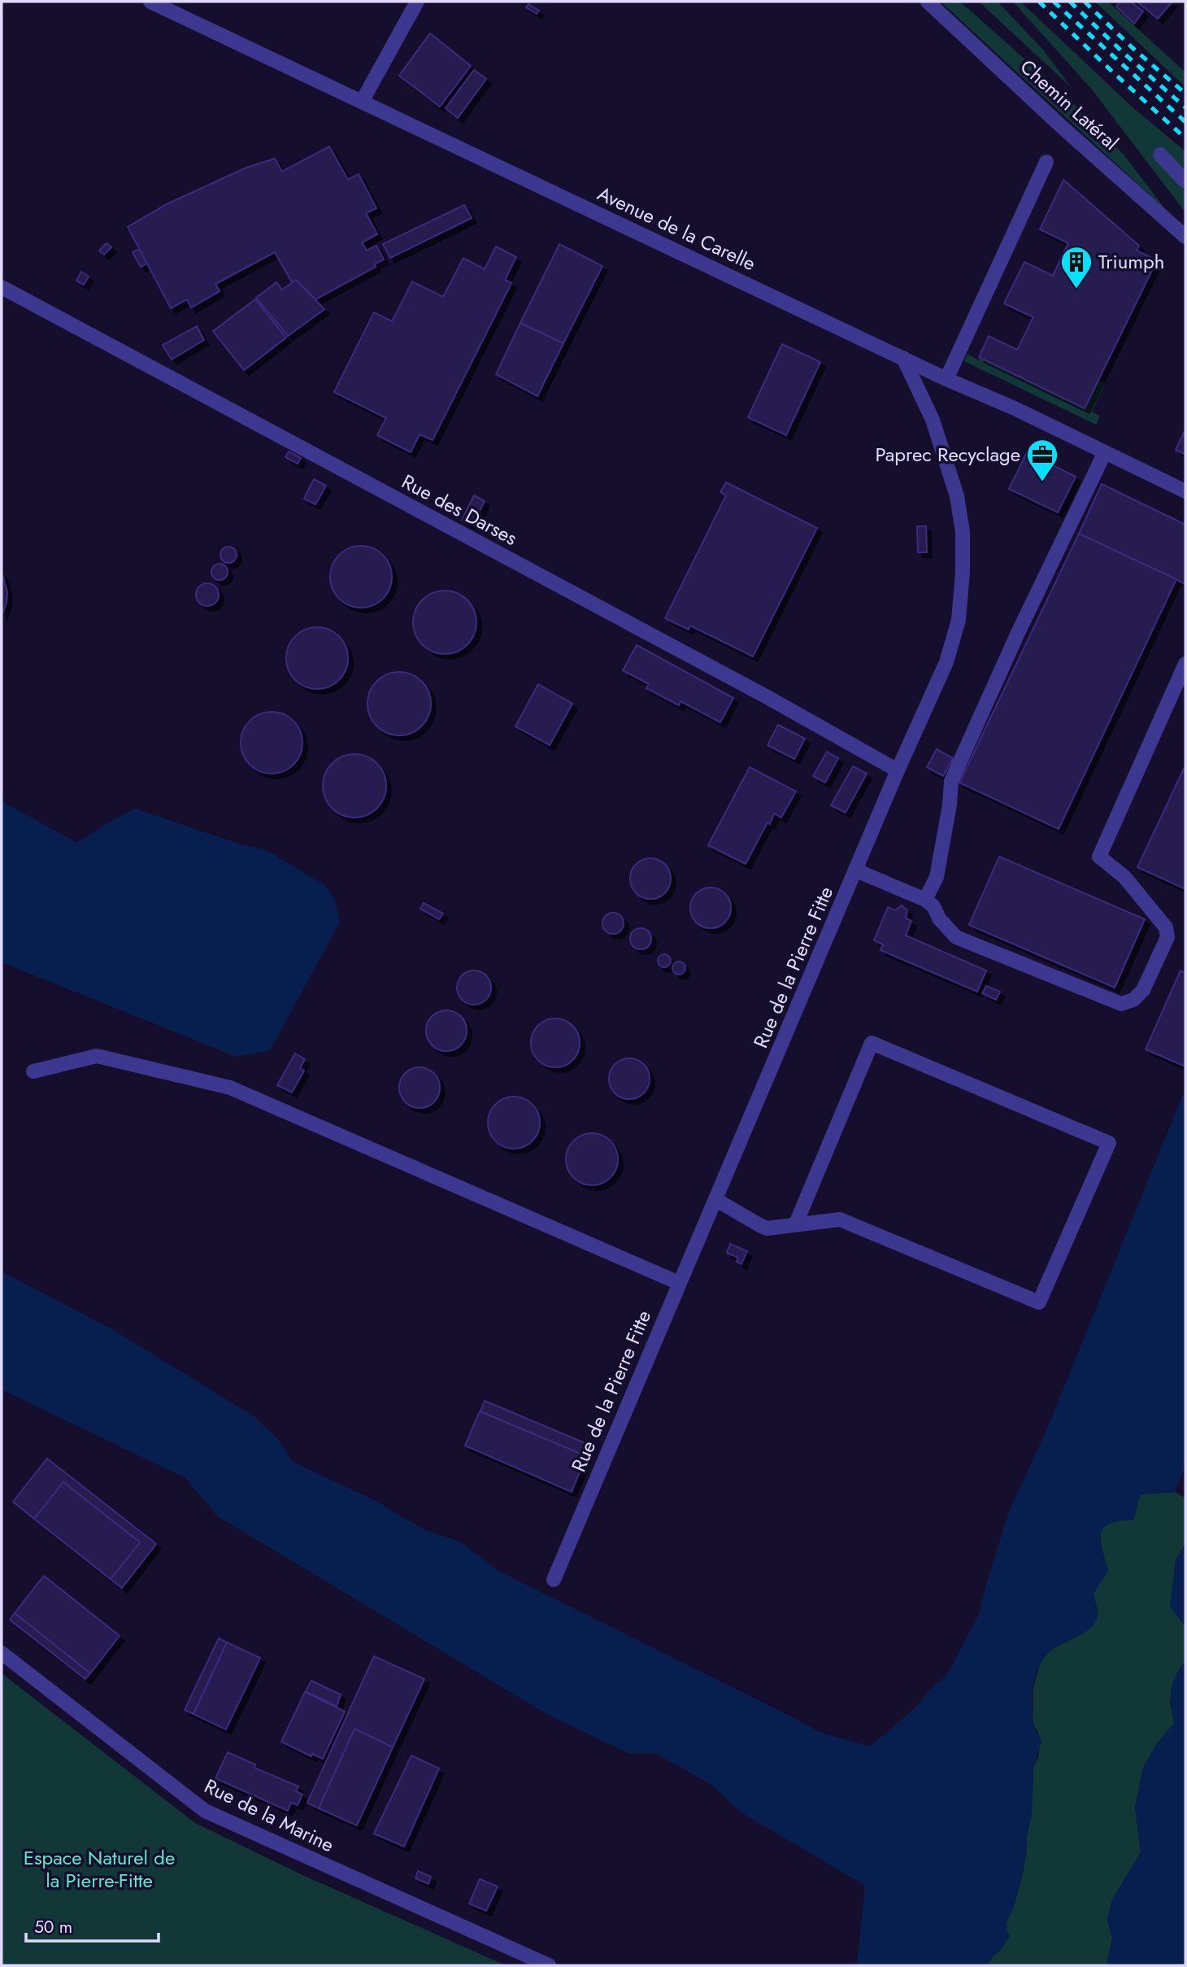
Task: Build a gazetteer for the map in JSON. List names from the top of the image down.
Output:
{
  "streets": {
    "street": [
      "Chemin Latéral",
      "Avenue de la Carelle",
      "Rue des Darses",
      "Rue de la Pierre Fitte",
      "Rue de la Marine"
    ]
  },
  "crossings": [
    ["Avenue de la Carelle", "Rue de la Pierre Fitte"],
    ["Rue des Darses", "Rue de la Pierre Fitte"]
  ],
  "parks": ["Espace Naturel de la Pierre-Fitte"],
  "places": {
    "building": ["Triumph"],
    "office": ["Paprec Recyclage"]
  },
  "scale_bar": "50 m"
}
